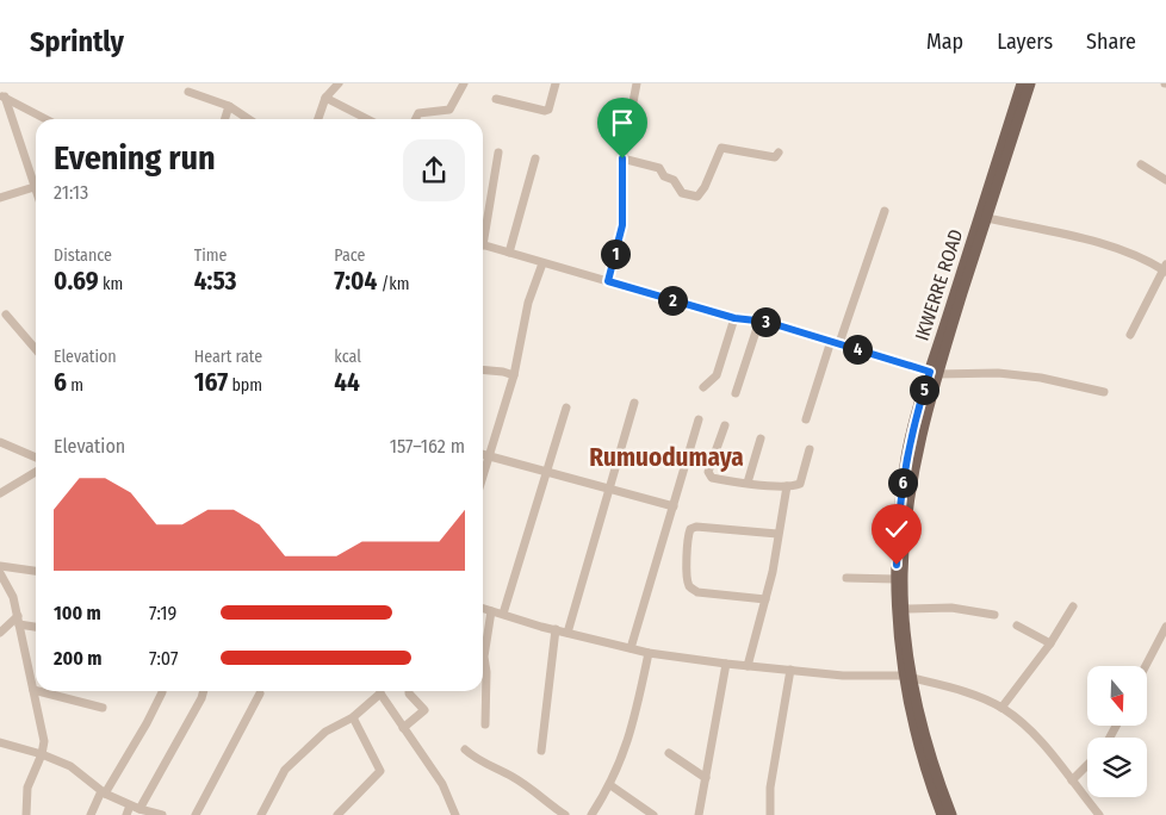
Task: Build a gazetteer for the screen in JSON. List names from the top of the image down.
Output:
{
  "streets": {
    "main road": ["IKWERRE ROAD"]
  },
  "districts": ["Rumuodumaya"],
  "north": "bottom",
  "page": {
    "header": "Sprintly",
    "nav": ["Map", "Layers", "Share"],
    "heading": ["Evening run", "21:13"],
    "stats": [
      ["Distance", "0.69 km"],
      ["Time", "4:53"],
      ["Pace", "7:04 /km"],
      ["Elevation", "6 m"],
      ["Heart rate", "167 bpm"],
      ["kcal", "44"]
    ],
    "pins": [
      "1",
      "2",
      "3",
      "4",
      "5",
      "6"
    ],
    "chart": ["Elevation", "157–162 m"],
    "list": [
      {
        "name": "100 m",
        "note": "7:19"
      },
      {
        "name": "200 m",
        "note": "7:07"
      }
    ]
  }
}
